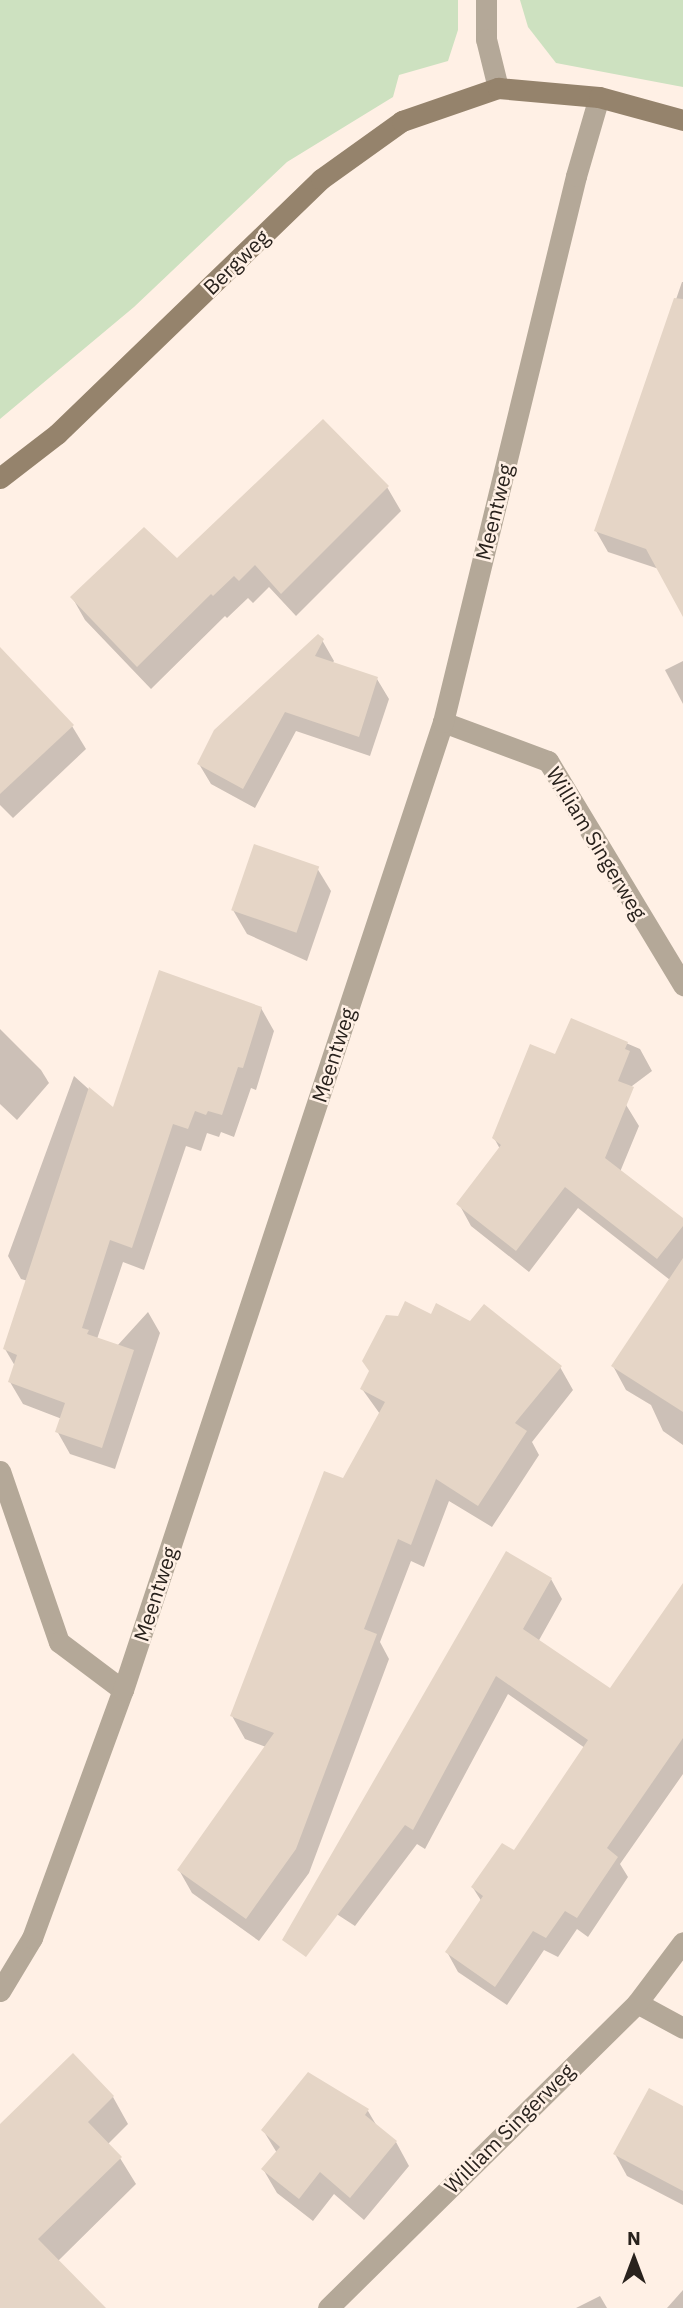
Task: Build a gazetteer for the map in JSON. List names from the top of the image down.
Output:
{
  "streets": {
    "street": ["Bergweg", "Meentweg", "William Singerweg"]
  },
  "crossings": [
    ["Meentweg", "William Singerweg"]
  ],
  "north": "top"
}
